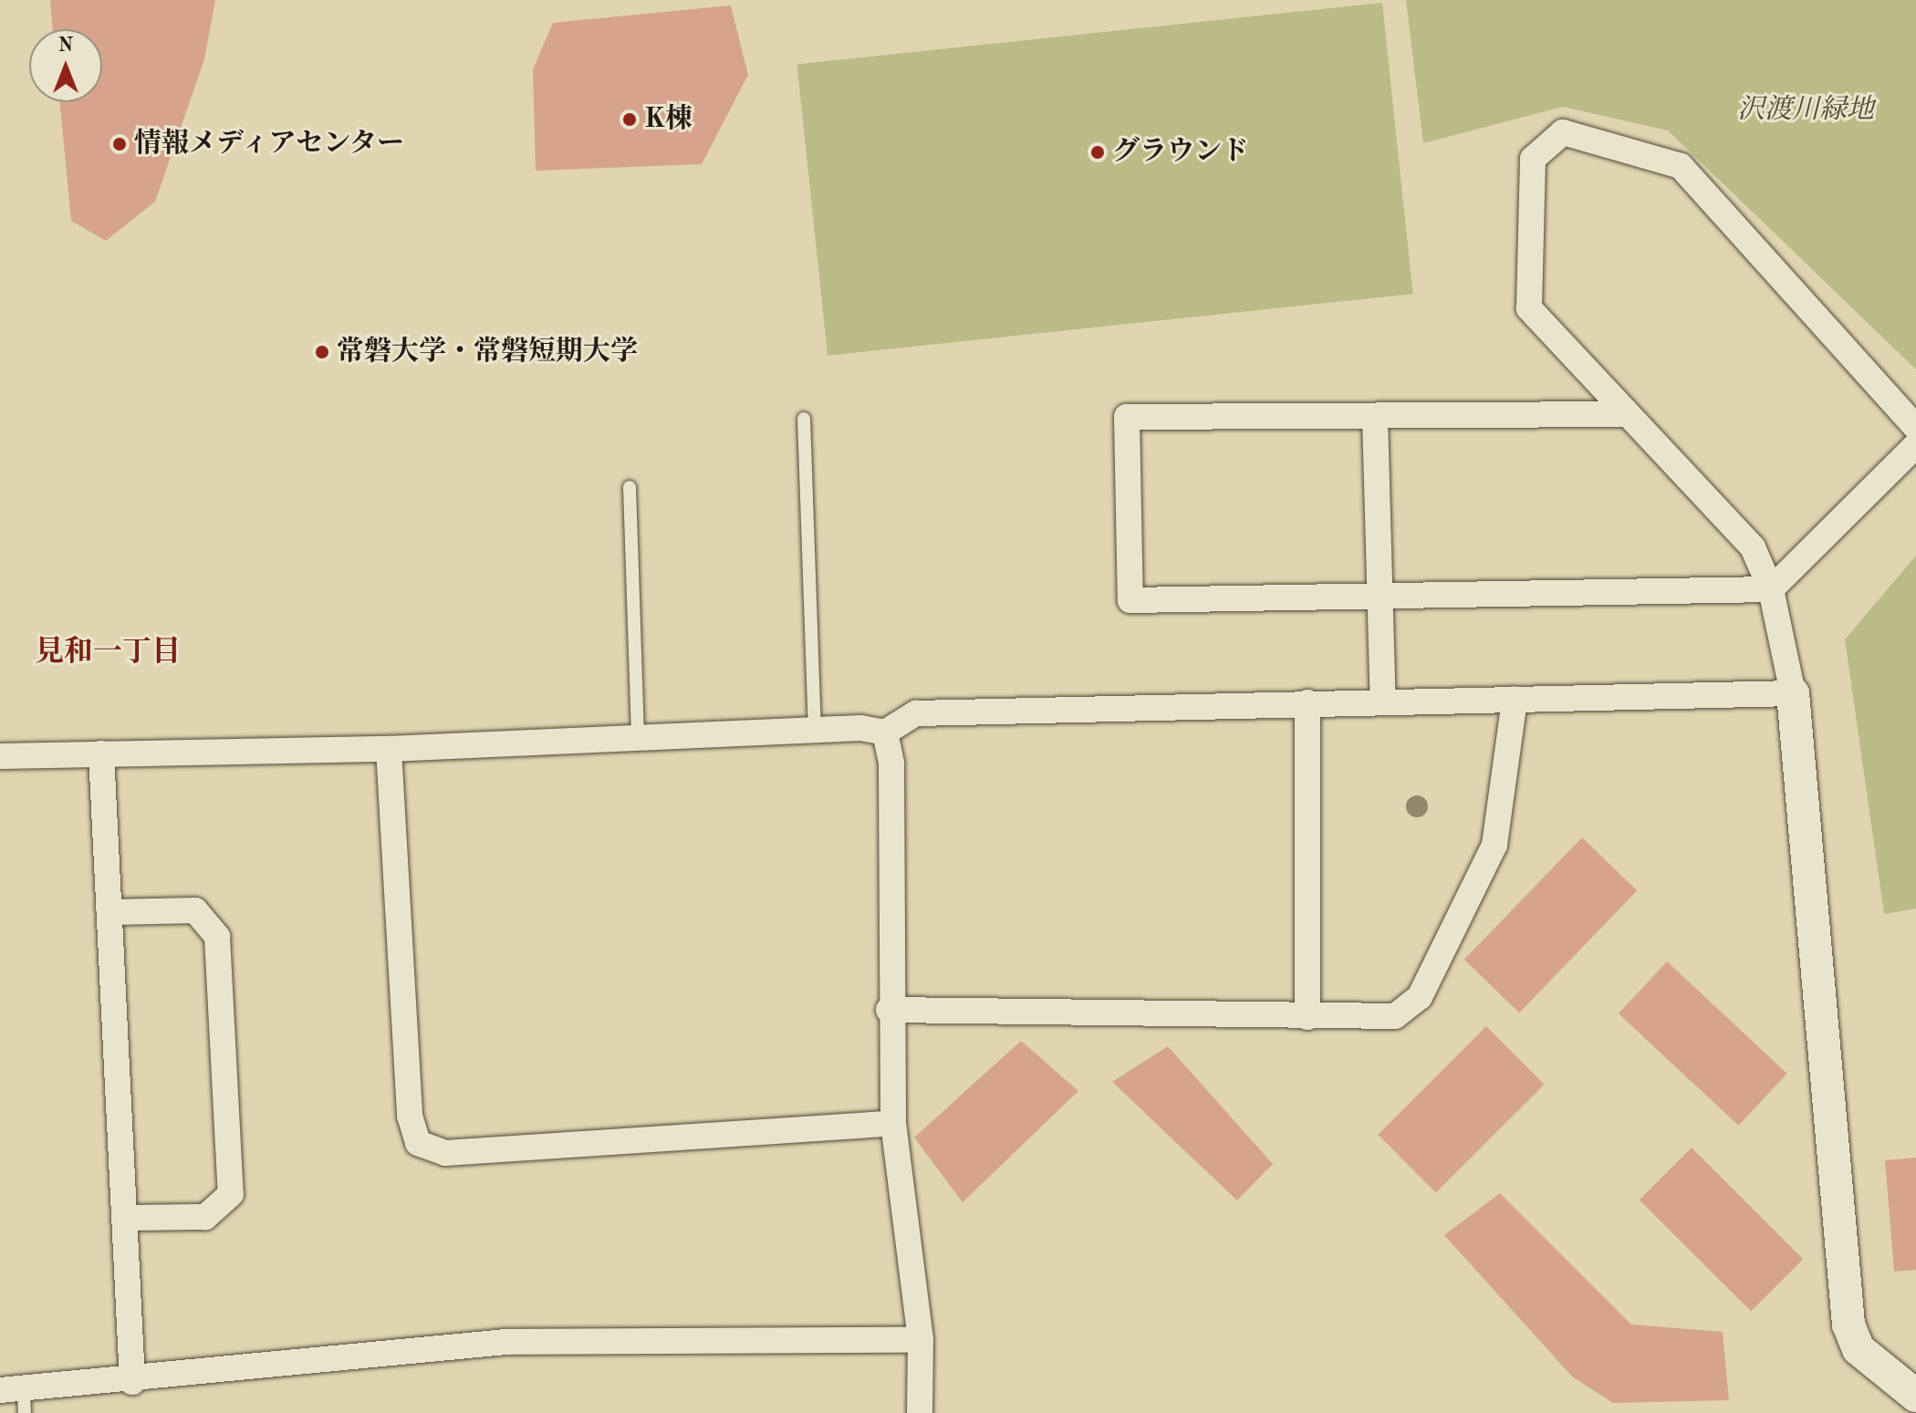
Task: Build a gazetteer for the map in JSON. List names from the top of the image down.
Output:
{
  "districts": ["見和一丁目"],
  "parks": ["沢渡川緑地"],
  "places": [
    "K棟",
    "情報メディアセンター",
    "グラウンド",
    "常磐大学・常磐短期大学"
  ],
  "north": "top"
}
